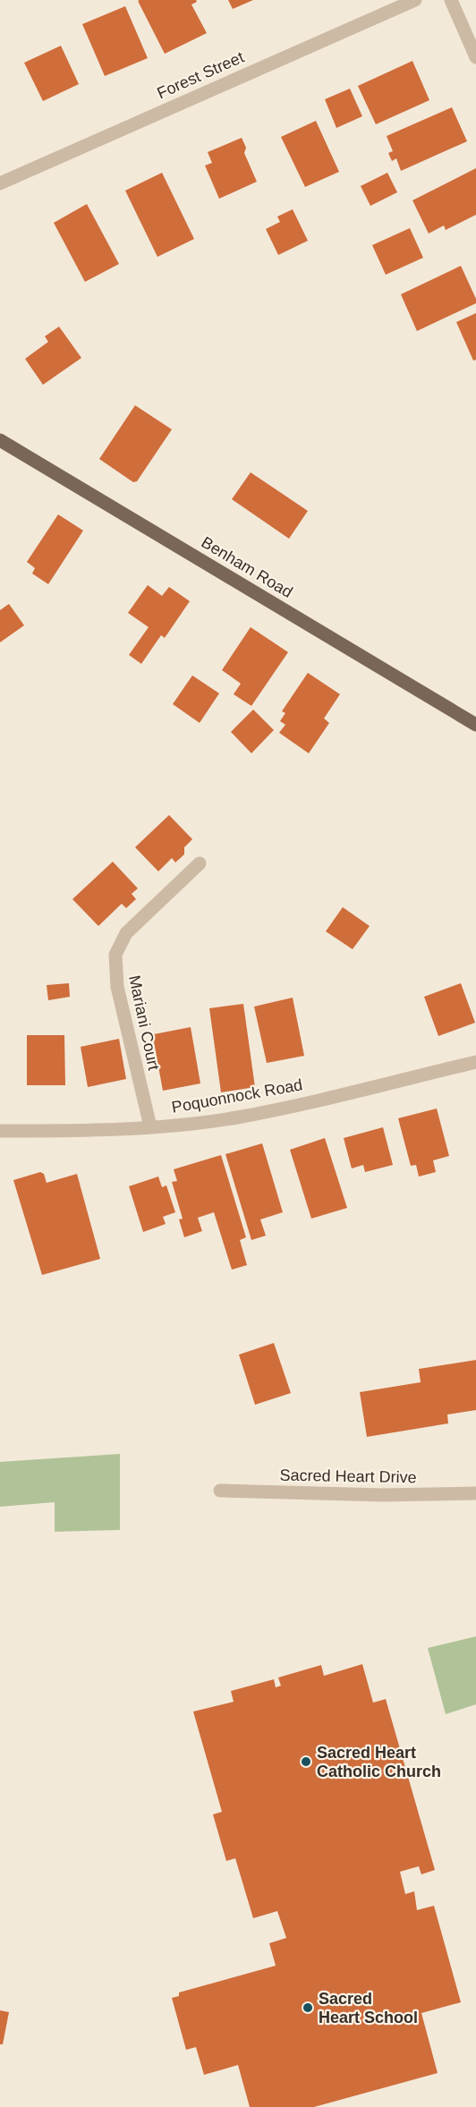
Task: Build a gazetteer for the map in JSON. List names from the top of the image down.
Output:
{
  "streets": {
    "main road": ["Benham Road"],
    "street": [
      "Forest Street",
      "Mariani Court",
      "Poquonnock Road",
      "Sacred Heart Drive"
    ]
  },
  "crossings": [
    ["Mariani Court", "Poquonnock Road"]
  ],
  "places": ["Sacred Heart Catholic Church", "Sacred Heart School"]
}
